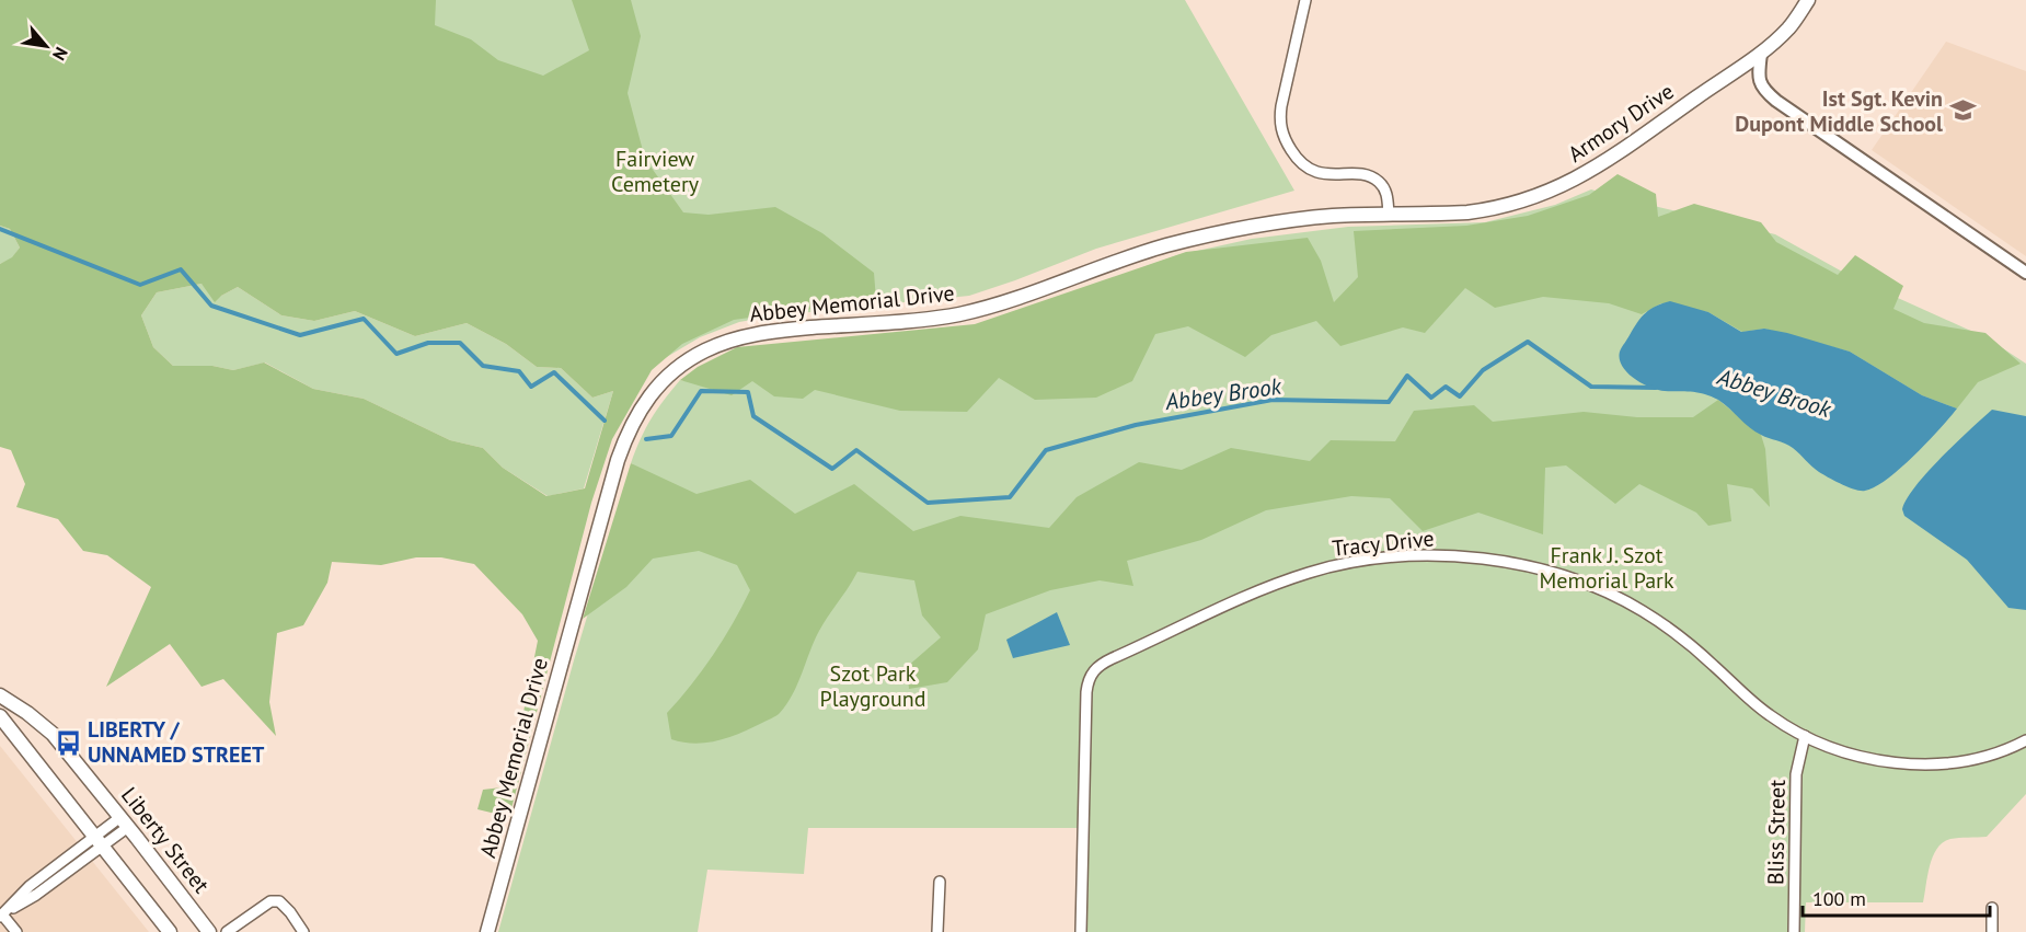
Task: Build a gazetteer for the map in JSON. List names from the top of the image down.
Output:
{
  "streets": {
    "main road": ["Armory Drive", "Abbey Memorial Drive", "Liberty Street"],
    "street": ["Tracy Drive", "Bliss Street"]
  },
  "crossings": [
    ["Armory Drive", "Abbey Memorial Drive"],
    ["Tracy Drive", "Bliss Street"]
  ],
  "water": ["Abbey Brook"],
  "parks": ["Fairview Cemetery", "Frank J. Szot Memorial Park", "Szot Park Playground"],
  "places": {
    "school or university": ["Ist Sgt. Kevin Dupont Middle School"],
    "bus stop": ["LIBERTY / UNNAMED STREET"]
  },
  "scale_bar": "100 m",
  "north": "bottom right"
}
